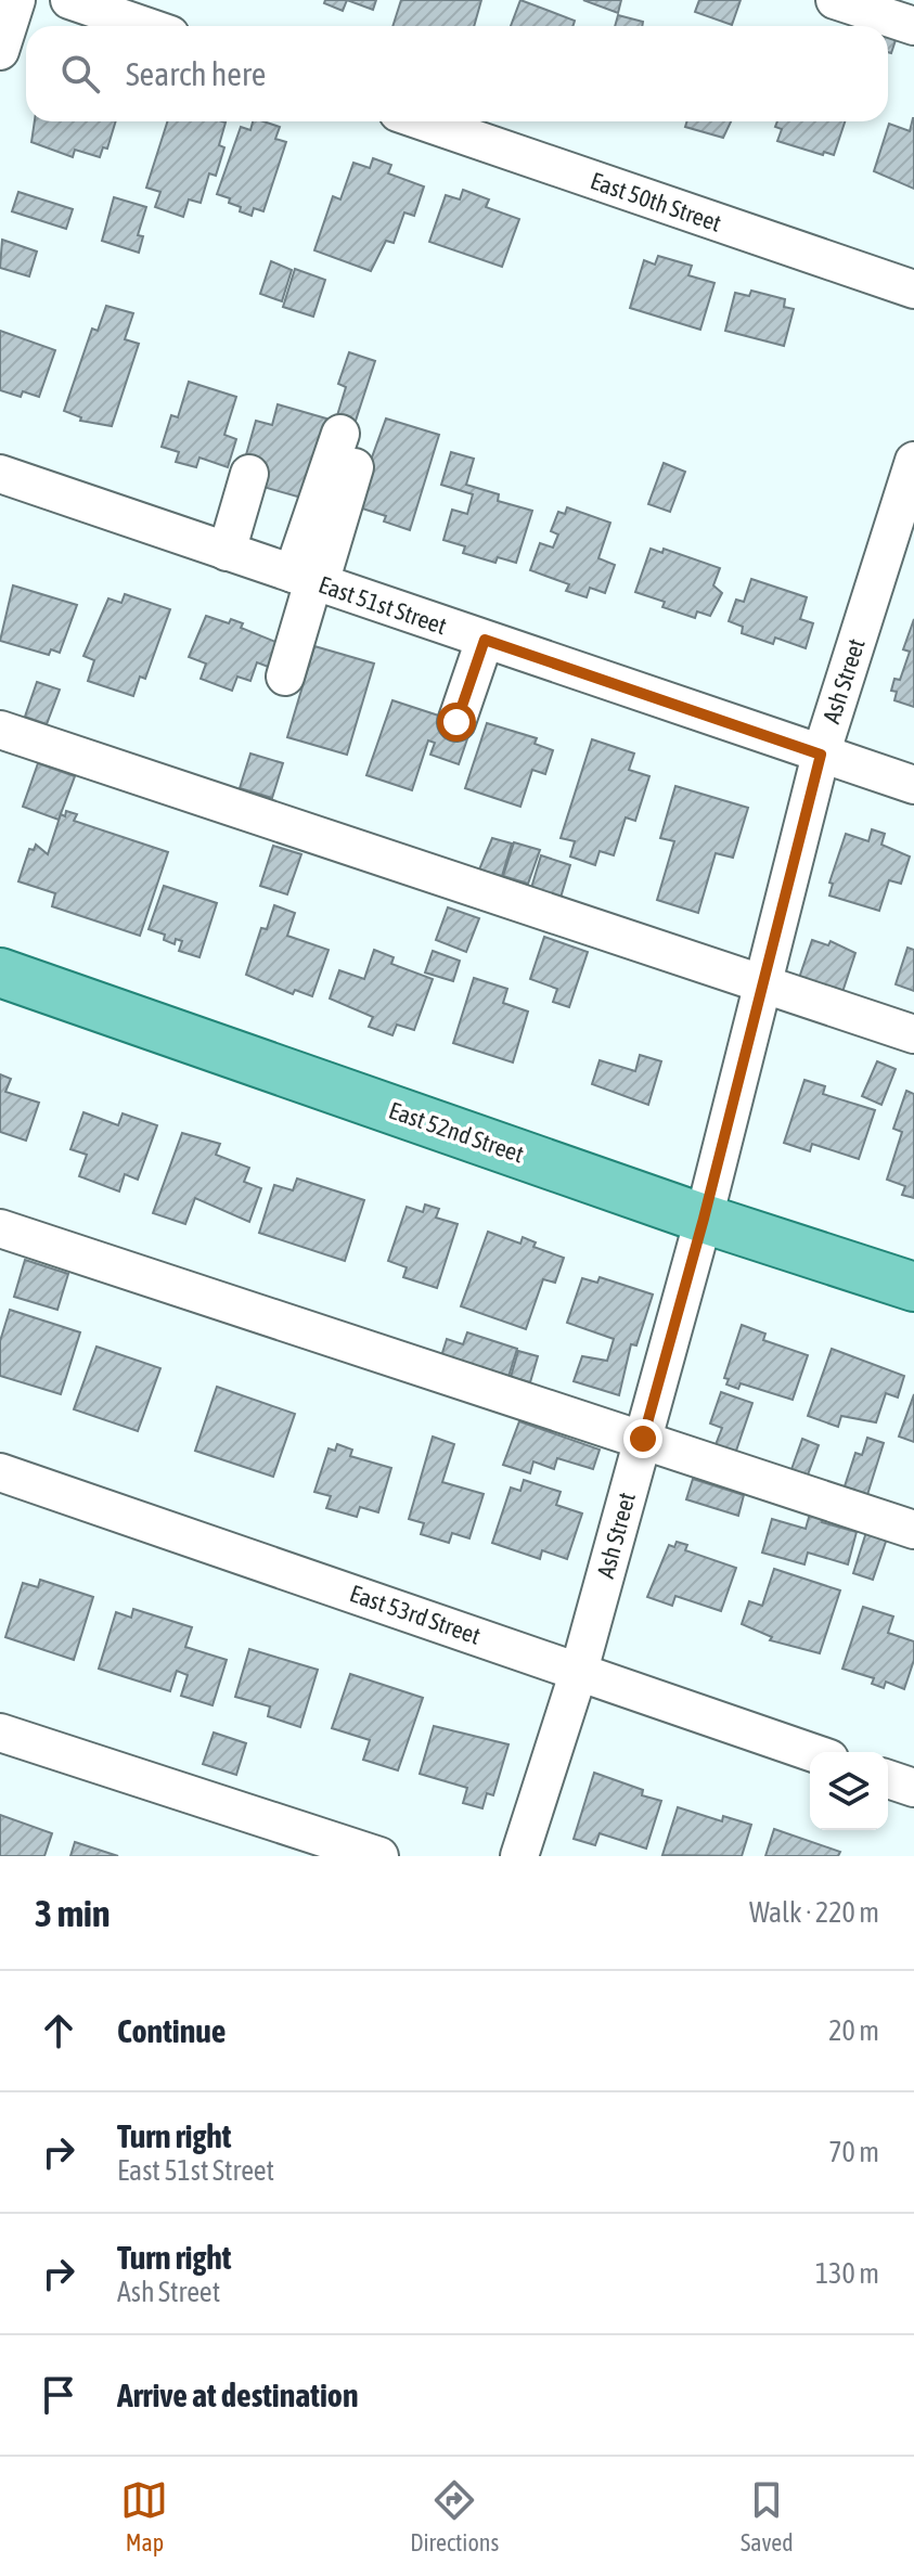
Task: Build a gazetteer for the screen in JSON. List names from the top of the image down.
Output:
{
  "streets": {
    "main road": ["East 52nd Street"],
    "street": [
      "East 50th Street",
      "East 51st Street",
      "Ash Street",
      "East 53rd Street"
    ]
  },
  "crossings": [
    ["East 51st Street", "Ash Street"],
    ["Ash Street", "East 52nd Street"],
    ["Ash Street", "East 53rd Street"]
  ],
  "page": {
    "search": "Search here",
    "heading": ["3 min", "Walk · 220 m"],
    "list": [
      ["Continue", "20 m"],
      ["Turn right", "East 51st Street", "70 m"],
      ["Turn right", "Ash Street", "130 m"],
      "Arrive at destination"
    ],
    "nav": ["Map", "Directions", "Saved"]
  }
}
